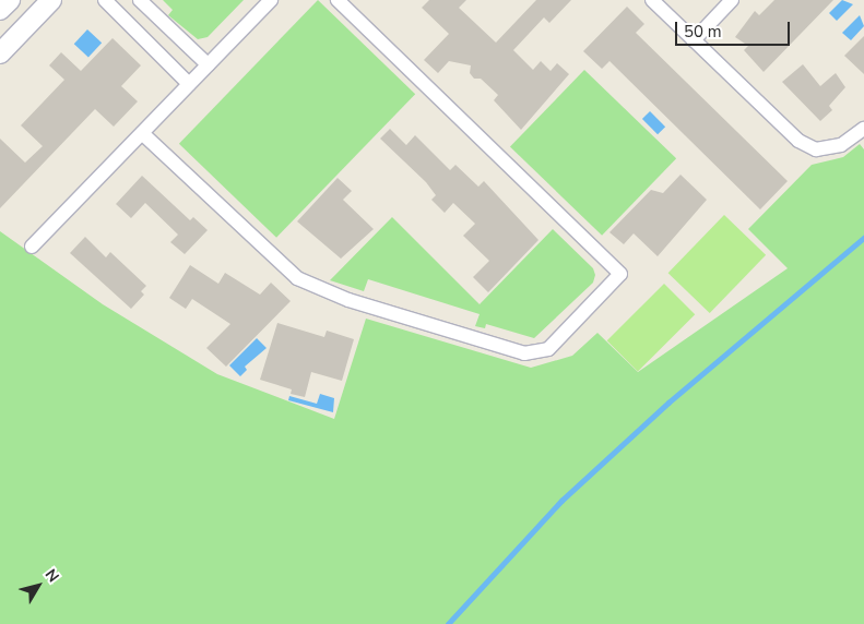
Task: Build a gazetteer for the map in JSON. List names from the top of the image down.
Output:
{
  "scale_bar": "50 m",
  "north": "top right"
}
